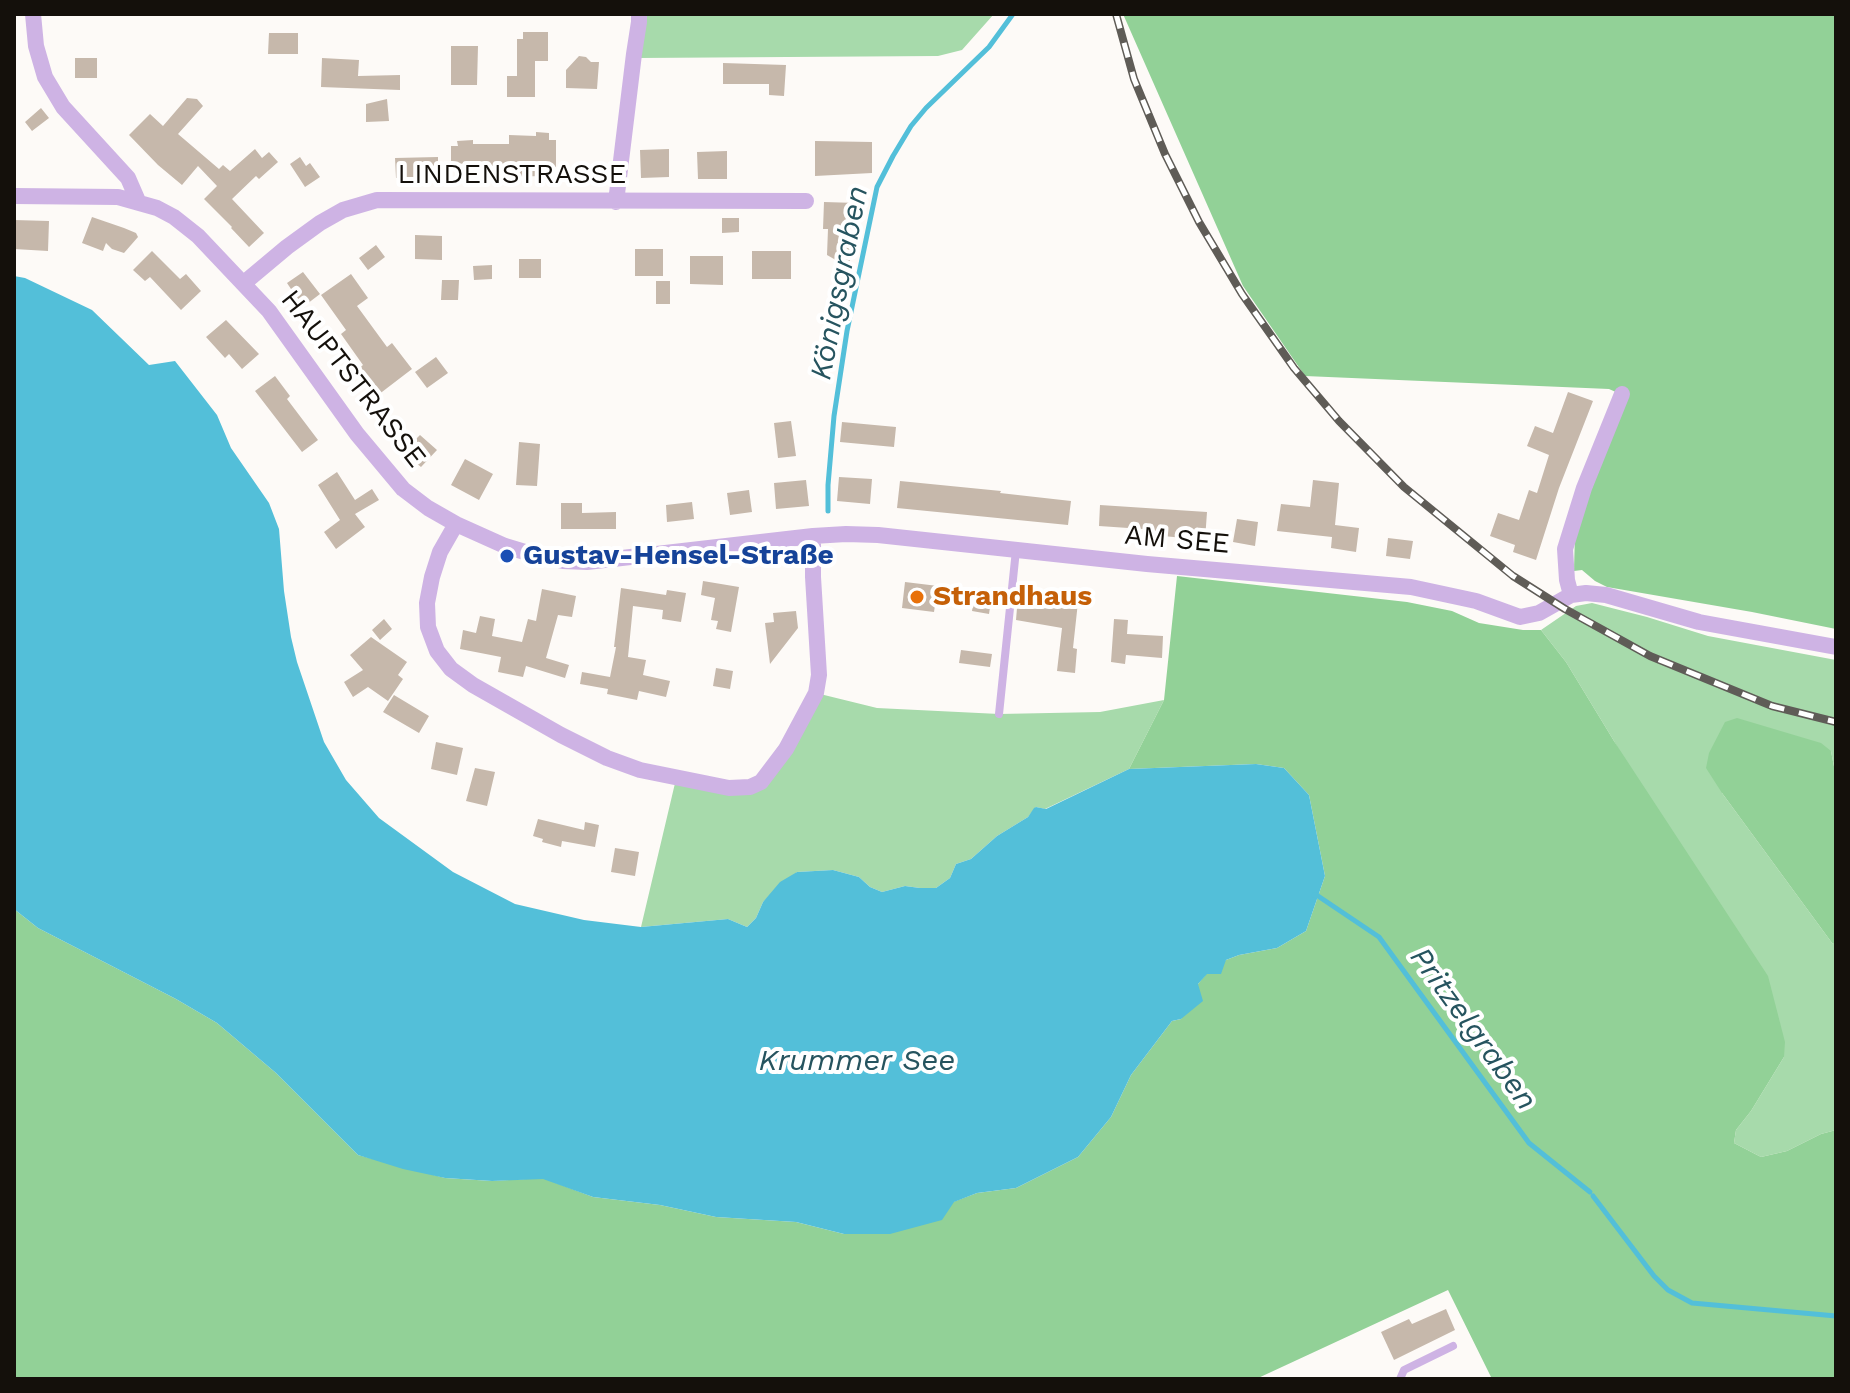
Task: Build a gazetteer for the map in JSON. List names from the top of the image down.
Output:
{
  "streets": {
    "street": ["LINDENSTRASSE", "HAUPTSTRASSE", "AM SEE"]
  },
  "crossings": [
    ["LINDENSTRASSE", "HAUPTSTRASSE"],
    ["HAUPTSTRASSE", "AM SEE"]
  ],
  "water": ["Königsgraben", "Pritzelgraben", "Krummer See"],
  "places": ["Gustav-Hensel-Straße", "Strandhaus"]
}
